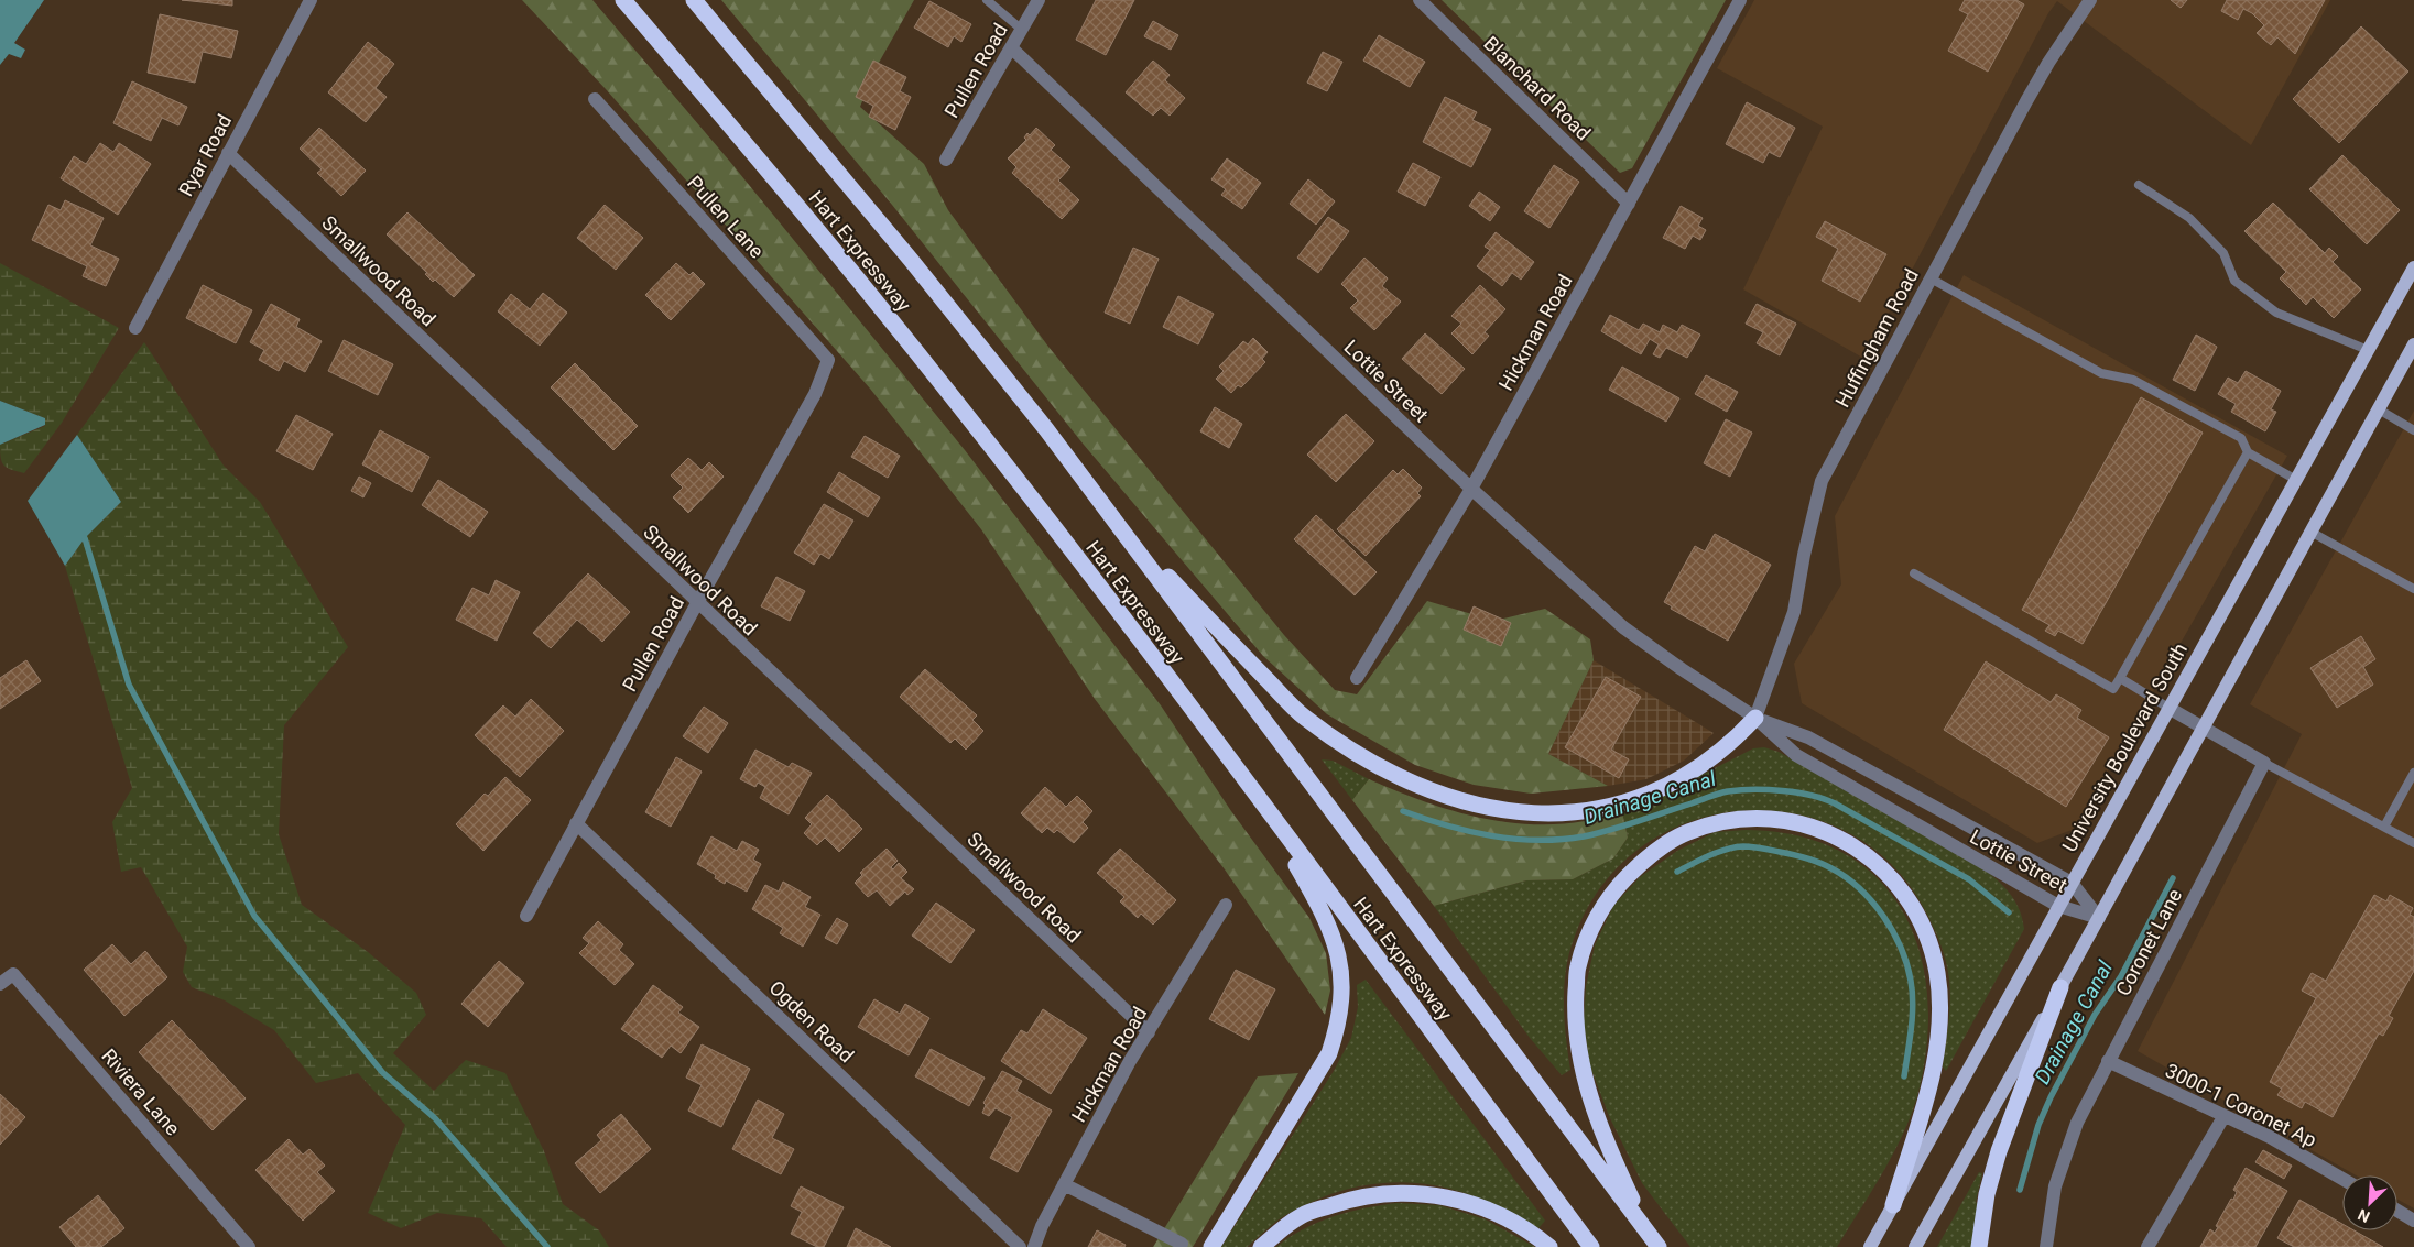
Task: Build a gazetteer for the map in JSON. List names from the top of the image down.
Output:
{
  "streets": {
    "highway": ["Hart Expressway"],
    "main road": ["University Boulevard South"],
    "street": [
      "Pullen Road",
      "Blanchard Road",
      "Ryar Road",
      "Pullen Lane",
      "Smallwood Road",
      "Hickman Road",
      "Huffingham Road",
      "Lottie Street",
      "Coronet Lane",
      "Ogden Road",
      "Riviera Lane",
      "3000-1 Coronet Ap"
    ]
  },
  "crossings": [
    ["Pullen Road", "Pullen Lane"],
    ["Pullen Road", "Smallwood Road"],
    ["Pullen Road", "Lottie Street"],
    ["Pullen Road", "Ogden Road"],
    ["Blanchard Road", "Hickman Road"],
    ["Ryar Road", "Smallwood Road"],
    ["Smallwood Road", "Hickman Road"],
    ["Hickman Road", "Lottie Street"],
    ["Huffingham Road", "Lottie Street"],
    ["Lottie Street", "University Boulevard South"],
    ["Coronet Lane", "3000-1 Coronet Ap"]
  ],
  "water": ["Drainage Canal"],
  "north": "bottom left"
}
